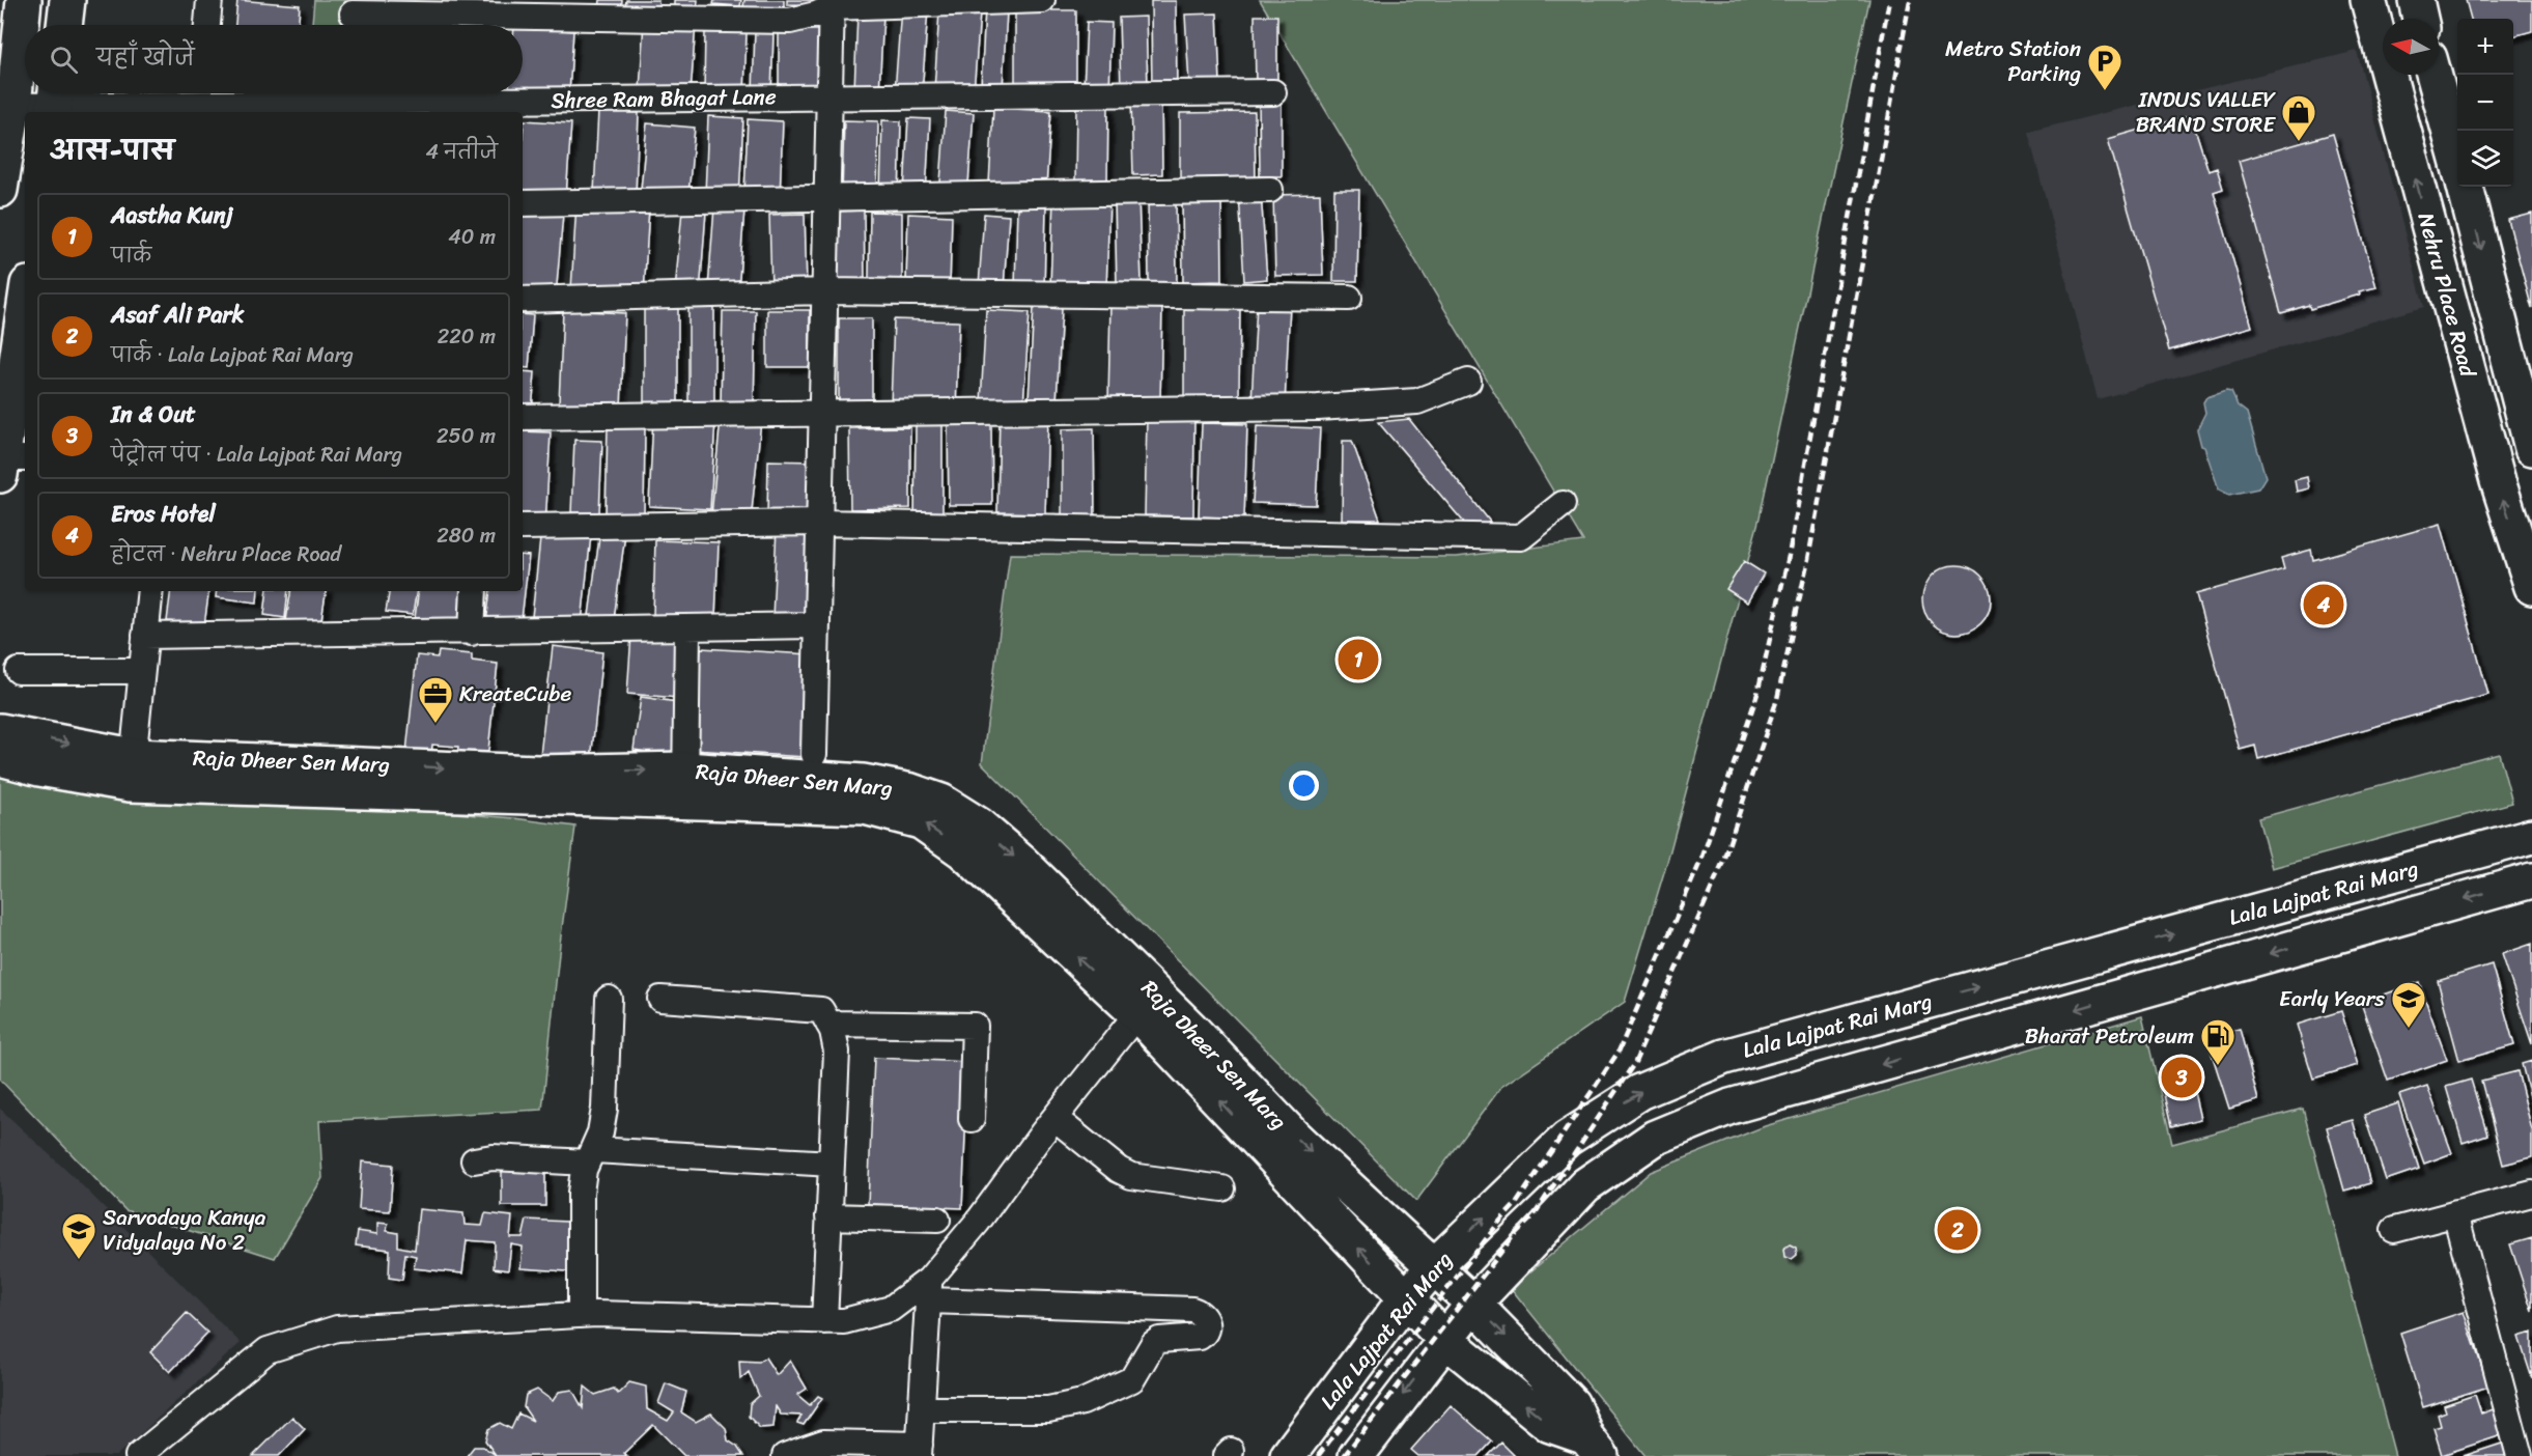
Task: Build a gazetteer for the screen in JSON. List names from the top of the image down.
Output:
{
  "streets": {
    "street": [
      "Shree Ram Bhagat Lane",
      "Nehru Place Road",
      "Raja Dheer Sen Marg",
      "Lala Lajpat Rai Marg"
    ]
  },
  "crossings": [
    ["Raja Dheer Sen Marg", "Lala Lajpat Rai Marg"]
  ],
  "places": {
    "parking": ["Metro Station Parking"],
    "shop": ["INDUS VALLEY BRAND STORE"],
    "office": ["KreateCube"],
    "school or university": ["Early Years", "Sarvodaya Kanya Vidyalaya No 2"],
    "fuel station": ["Bharat Petroleum"]
  },
  "north": "left",
  "page": {
    "map_buttons": ["+", "−"],
    "search": "यहाँ खोजें",
    "heading": ["आस-पास", "4 नतीजे"],
    "list": [
      {
        "mark": "1",
        "name": "Aastha Kunj",
        "note": "पार्क",
        "value": "40 m"
      },
      {
        "mark": "2",
        "name": "Asaf Ali Park",
        "note": "पार्क · Lala Lajpat Rai Marg",
        "value": "220 m"
      },
      {
        "mark": "3",
        "name": "In & Out",
        "note": "पेट्रोल पंप · Lala Lajpat Rai Marg",
        "value": "250 m"
      },
      {
        "mark": "4",
        "name": "Eros Hotel",
        "note": "होटल · Nehru Place Road",
        "value": "280 m"
      }
    ],
    "pins": [
      "4",
      "1",
      "3",
      "2"
    ]
  }
}
